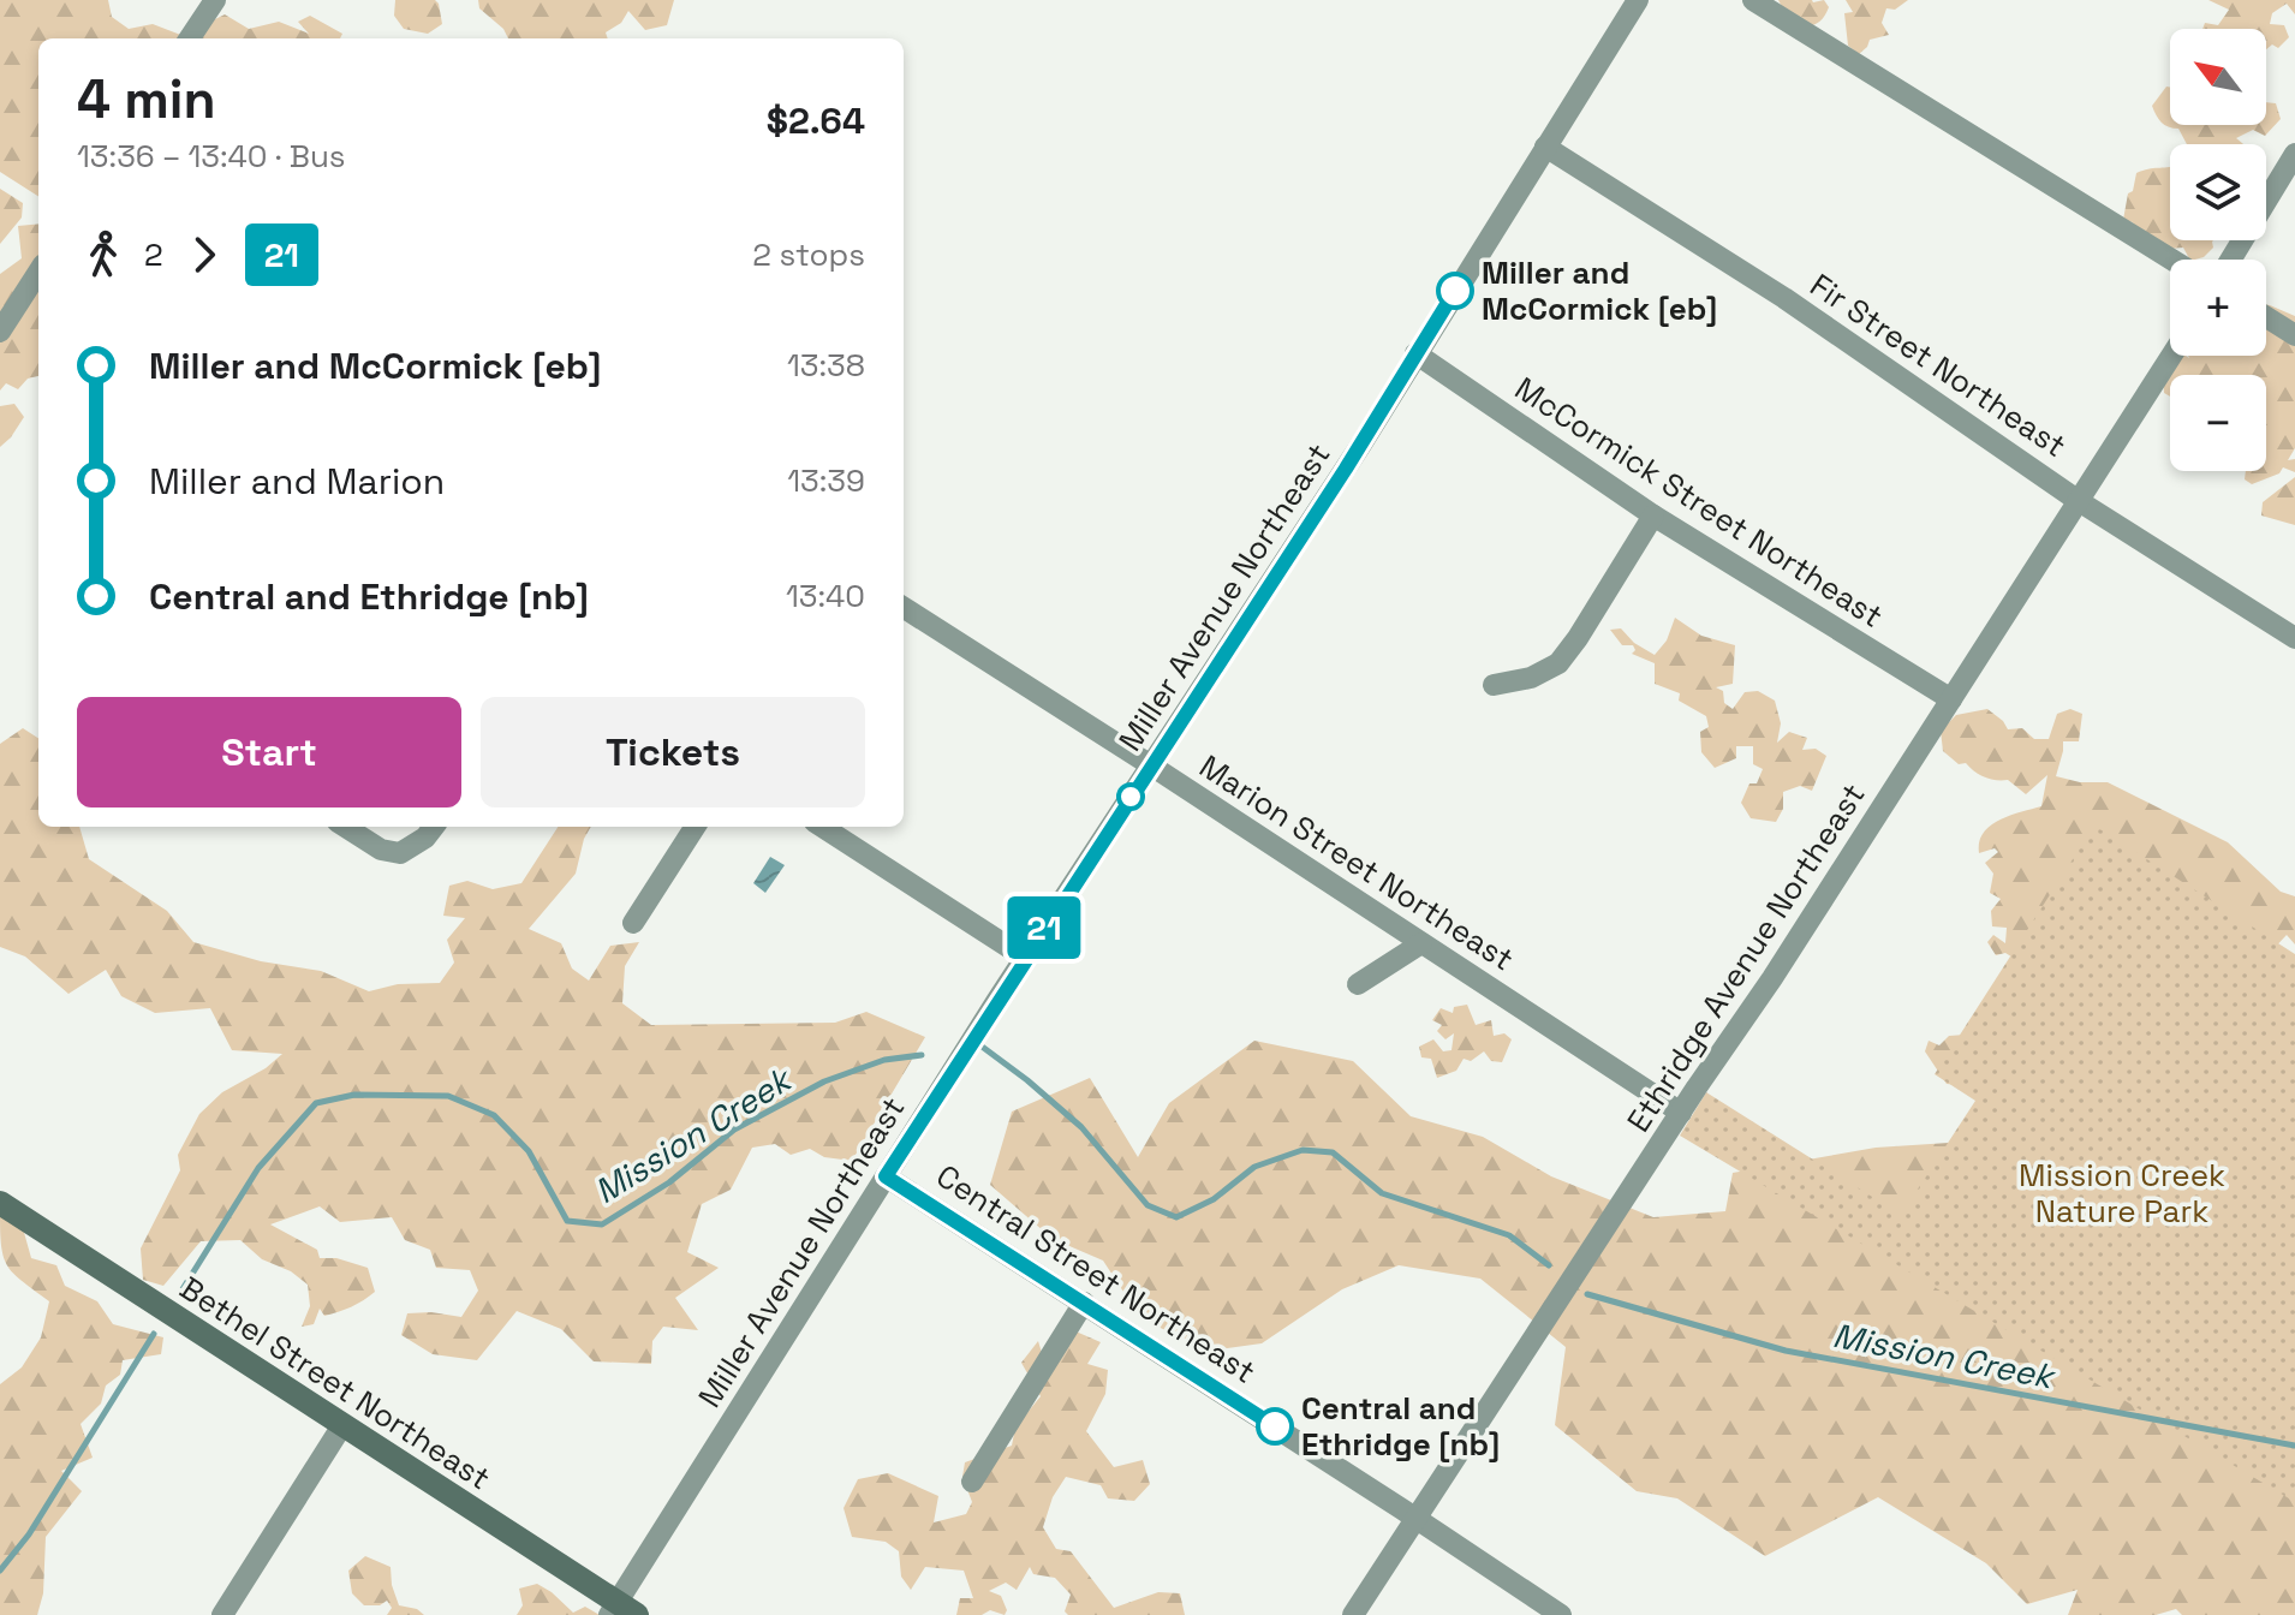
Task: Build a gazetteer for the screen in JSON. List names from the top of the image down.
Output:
{
  "streets": {
    "street": [
      "Fir Street Northeast",
      "McCormick Street Northeast",
      "Miller Avenue Northeast",
      "Marion Street Northeast",
      "Ethridge Avenue Northeast",
      "Central Street Northeast",
      "Bethel Street Northeast"
    ]
  },
  "crossings": [
    ["Fir Street Northeast", "Miller Avenue Northeast"],
    ["Fir Street Northeast", "Ethridge Avenue Northeast"],
    ["McCormick Street Northeast", "Miller Avenue Northeast"],
    ["McCormick Street Northeast", "Ethridge Avenue Northeast"],
    ["Miller Avenue Northeast", "Marion Street Northeast"],
    ["Miller Avenue Northeast", "Central Street Northeast"],
    ["Miller Avenue Northeast", "Bethel Street Northeast"],
    ["Marion Street Northeast", "Ethridge Avenue Northeast"],
    ["Ethridge Avenue Northeast", "Central Street Northeast"]
  ],
  "water": ["Mission Creek"],
  "parks": ["Mission Creek Nature Park"],
  "places": ["Miller and McCormick [eb]", "Central and Ethridge [nb]"],
  "lines": ["bus line 21"],
  "north": "top left",
  "page": {
    "on_map": "21",
    "map_buttons": ["+", "−"],
    "heading": ["4 min", "13:36 – 13:40 · Bus", "$2.64"],
    "legs": ["2", "21", "2 stops"],
    "list": [
      {
        "name": "Miller and McCormick [eb]",
        "value": "13:38"
      },
      {
        "name": "Miller and Marion",
        "value": "13:39"
      },
      {
        "name": "Central and Ethridge [nb]",
        "value": "13:40"
      }
    ],
    "buttons": ["Start", "Tickets"]
  }
}
